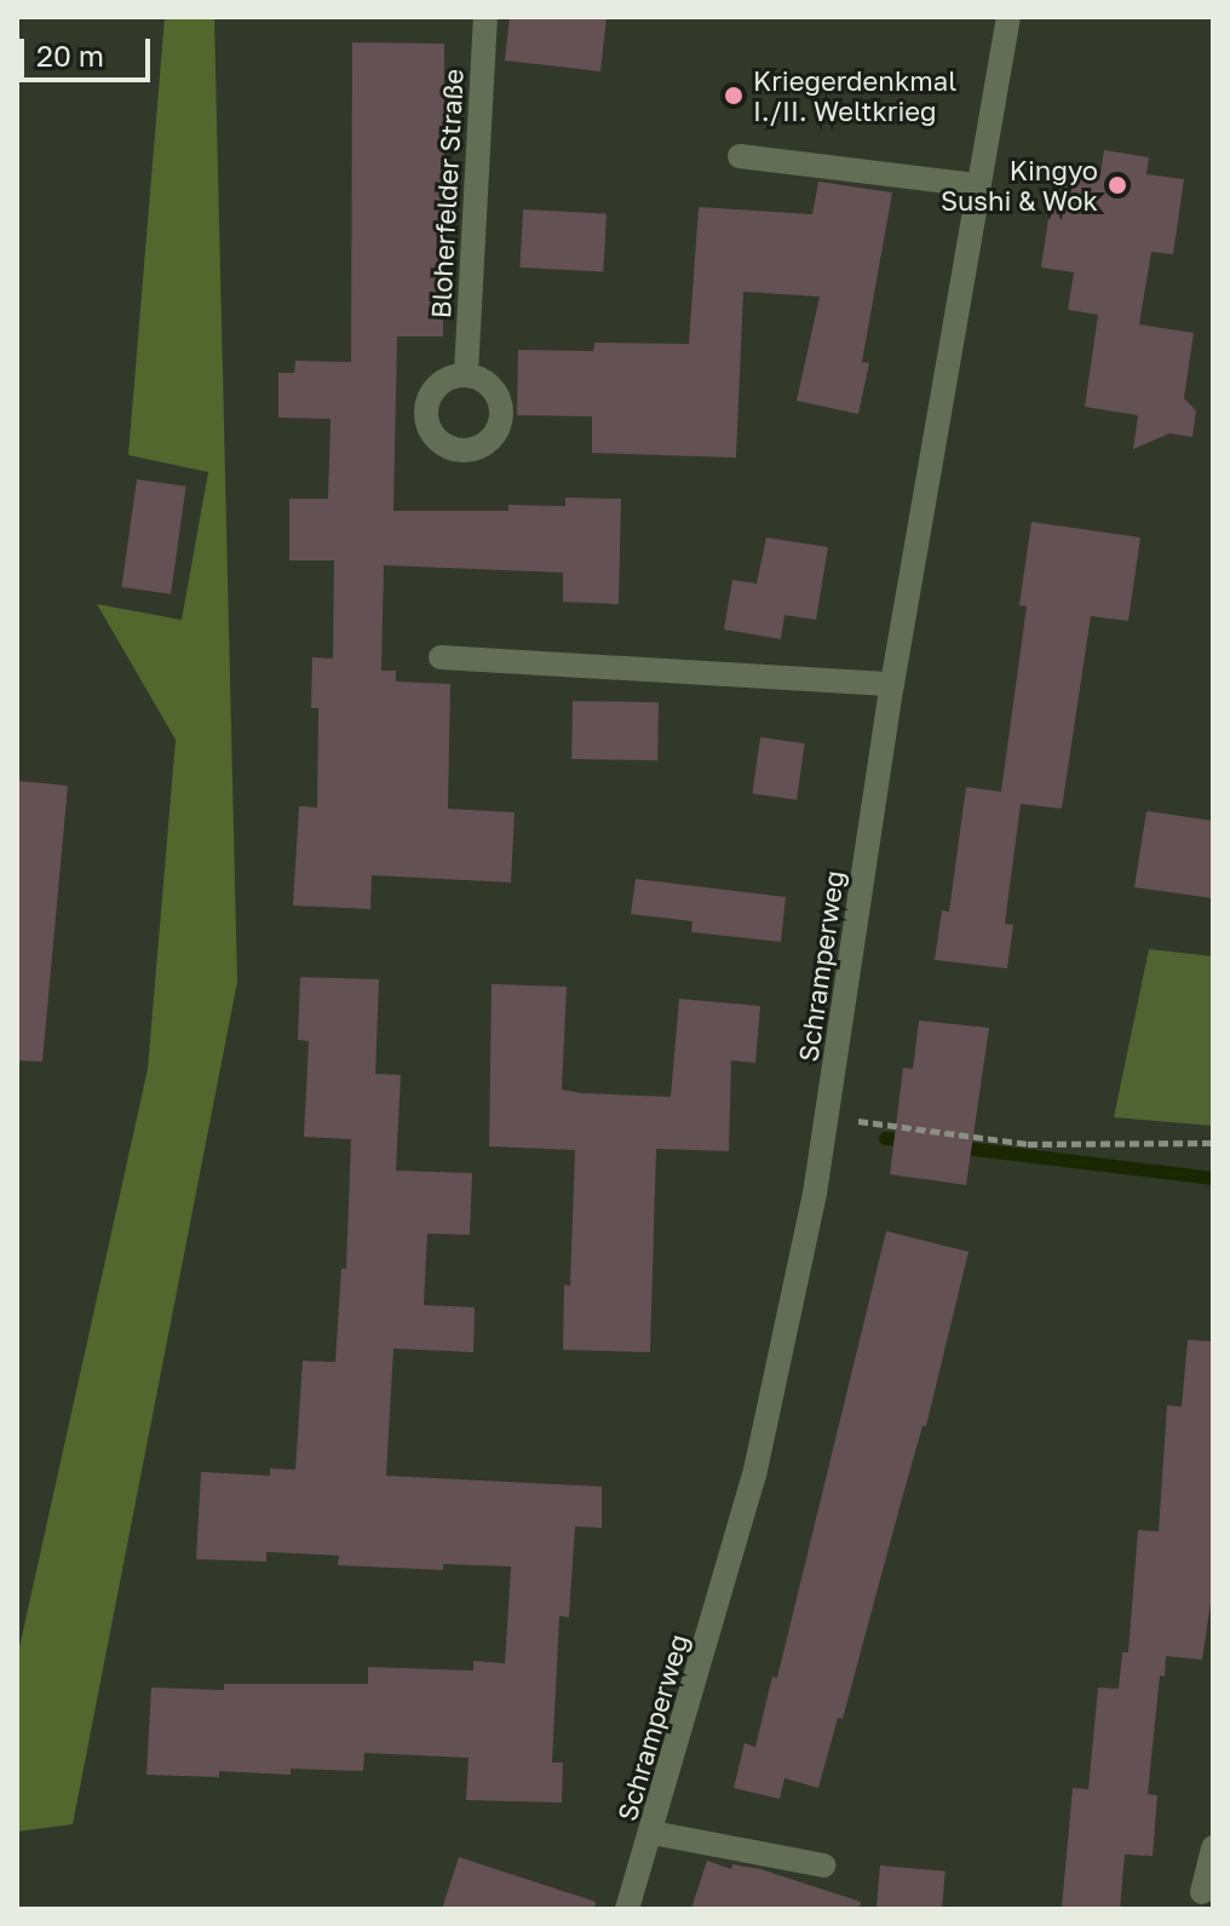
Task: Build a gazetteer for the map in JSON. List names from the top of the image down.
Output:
{
  "streets": {
    "street": ["Bloherfelder Straße", "Schramperweg"]
  },
  "places": ["Kriegerdenkmal I./II. Weltkrieg", "Kingyo Sushi & Wok"],
  "scale_bar": "20 m"
}
